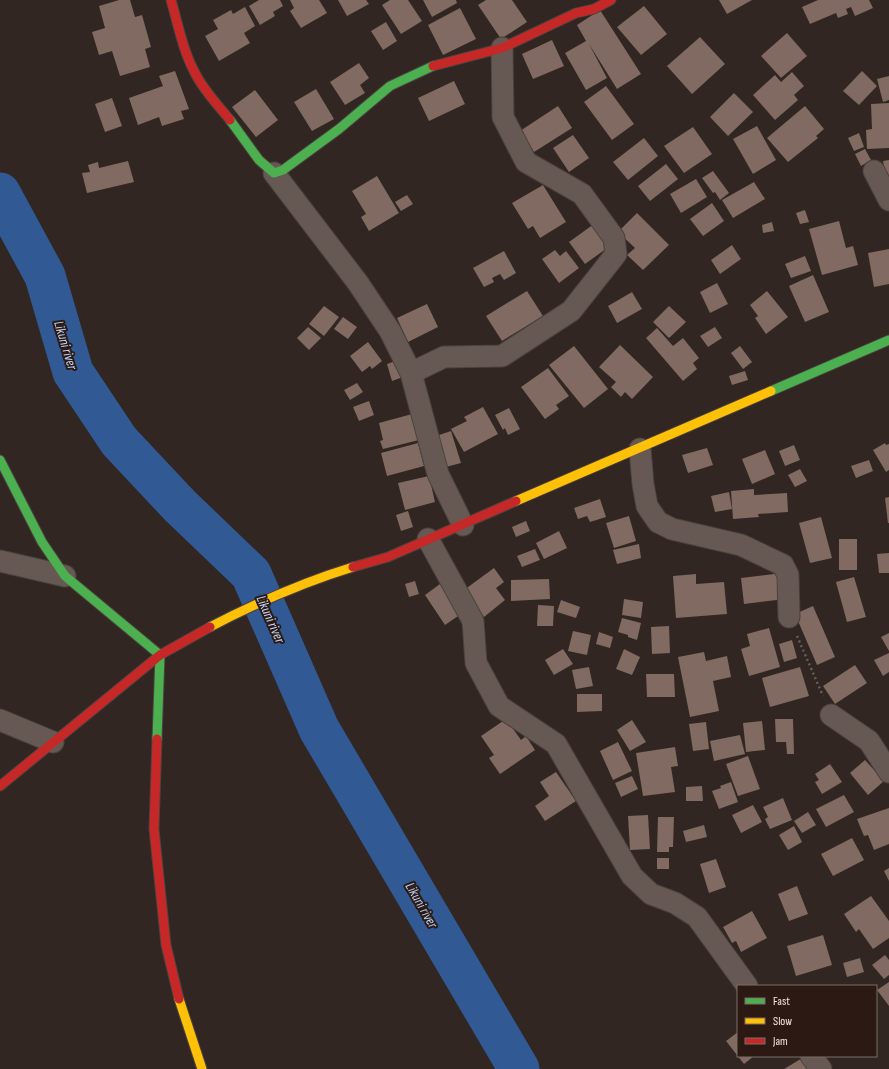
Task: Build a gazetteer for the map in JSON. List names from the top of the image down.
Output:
{
  "water": ["Likuni river"],
  "legend": ["Fast", "Slow", "Jam"]
}
